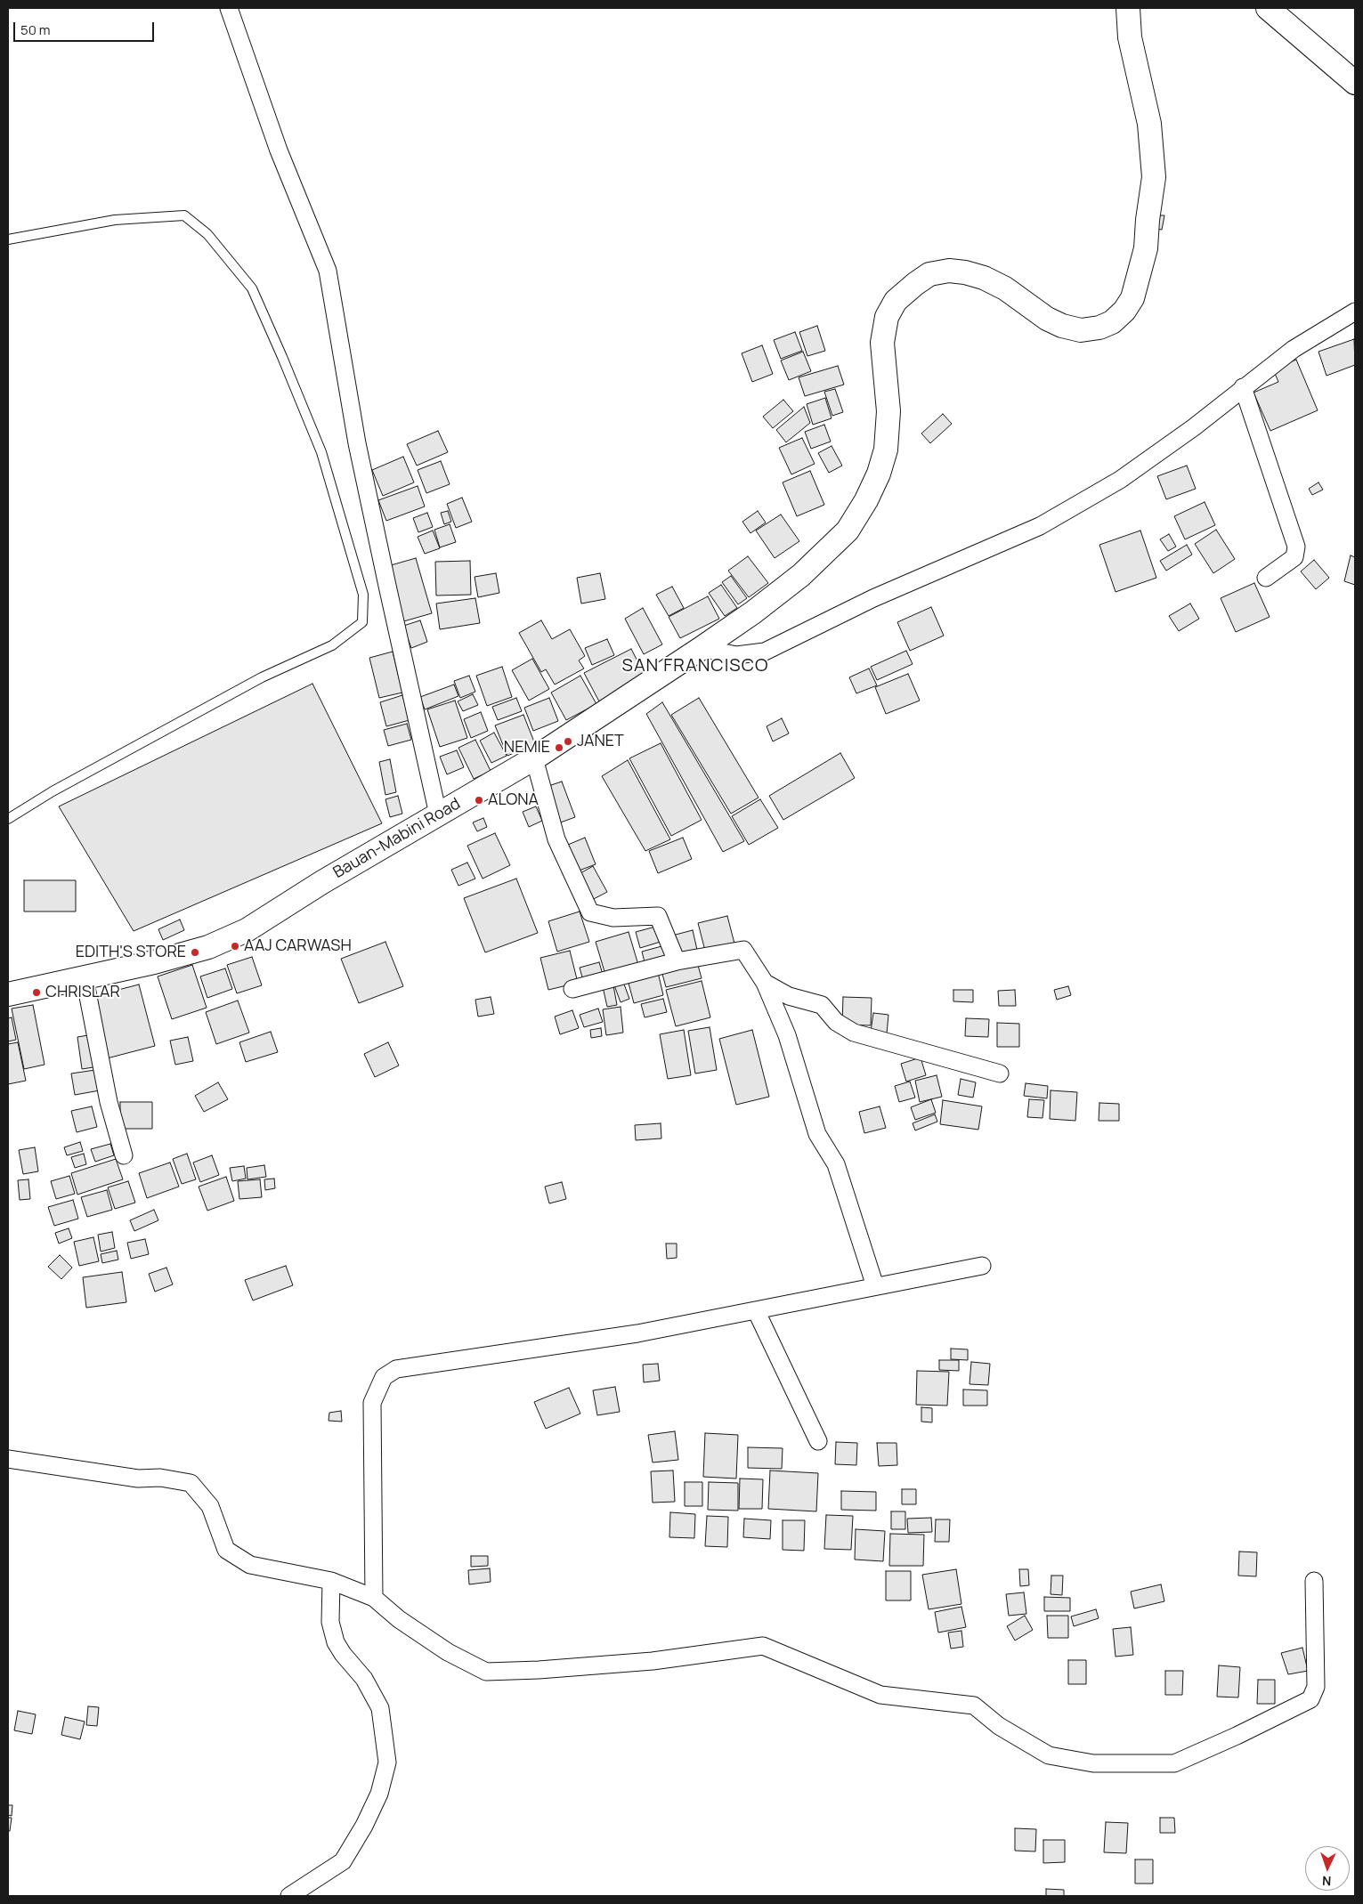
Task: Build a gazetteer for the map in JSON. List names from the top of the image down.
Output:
{
  "streets": {
    "main road": ["Bauan-Mabini Road"]
  },
  "districts": ["SAN FRANCISCO"],
  "places": [
    "JANET",
    "NEMIE",
    "ALONA",
    "AAJ CARWASH",
    "EDITH'S STORE",
    "CHRISLAR"
  ],
  "scale_bar": "50 m",
  "north": "bottom"
}
